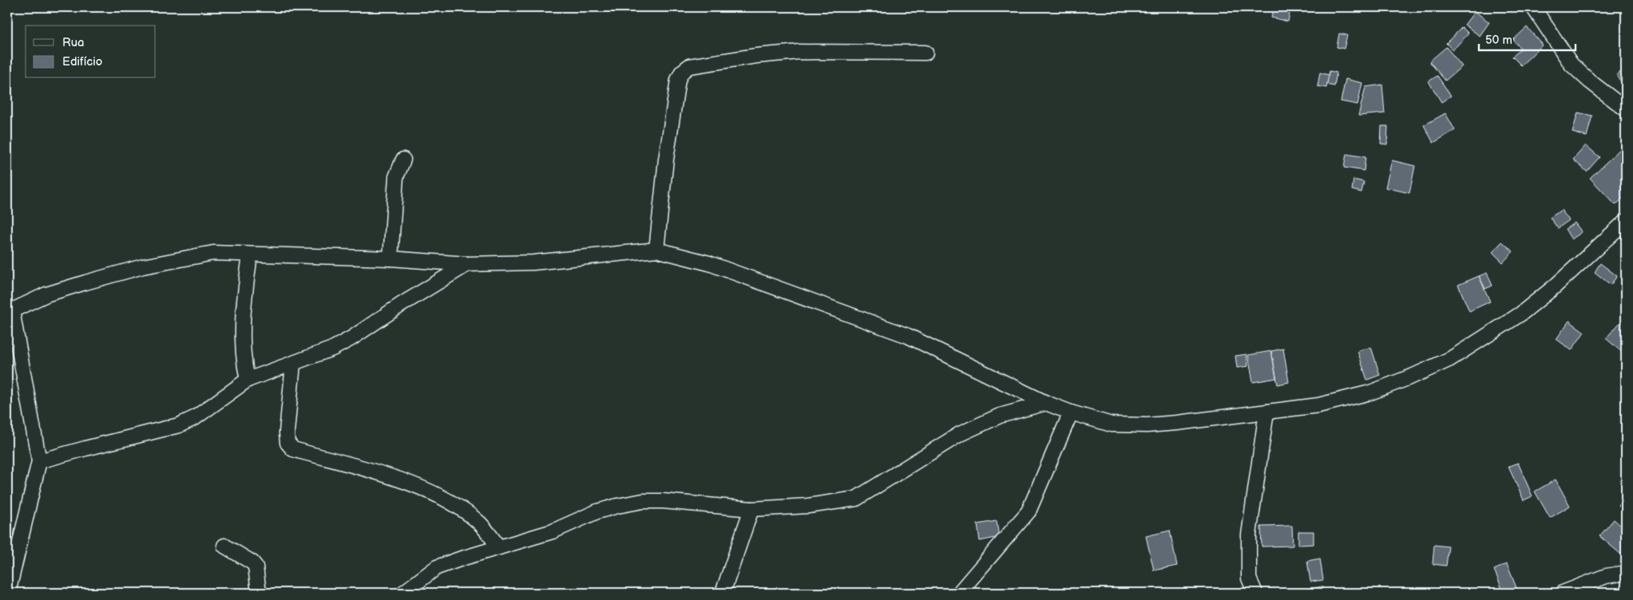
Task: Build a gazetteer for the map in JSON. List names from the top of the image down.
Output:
{
  "legend": ["Rua", "Edifício"],
  "scale_bar": "50 m"
}
